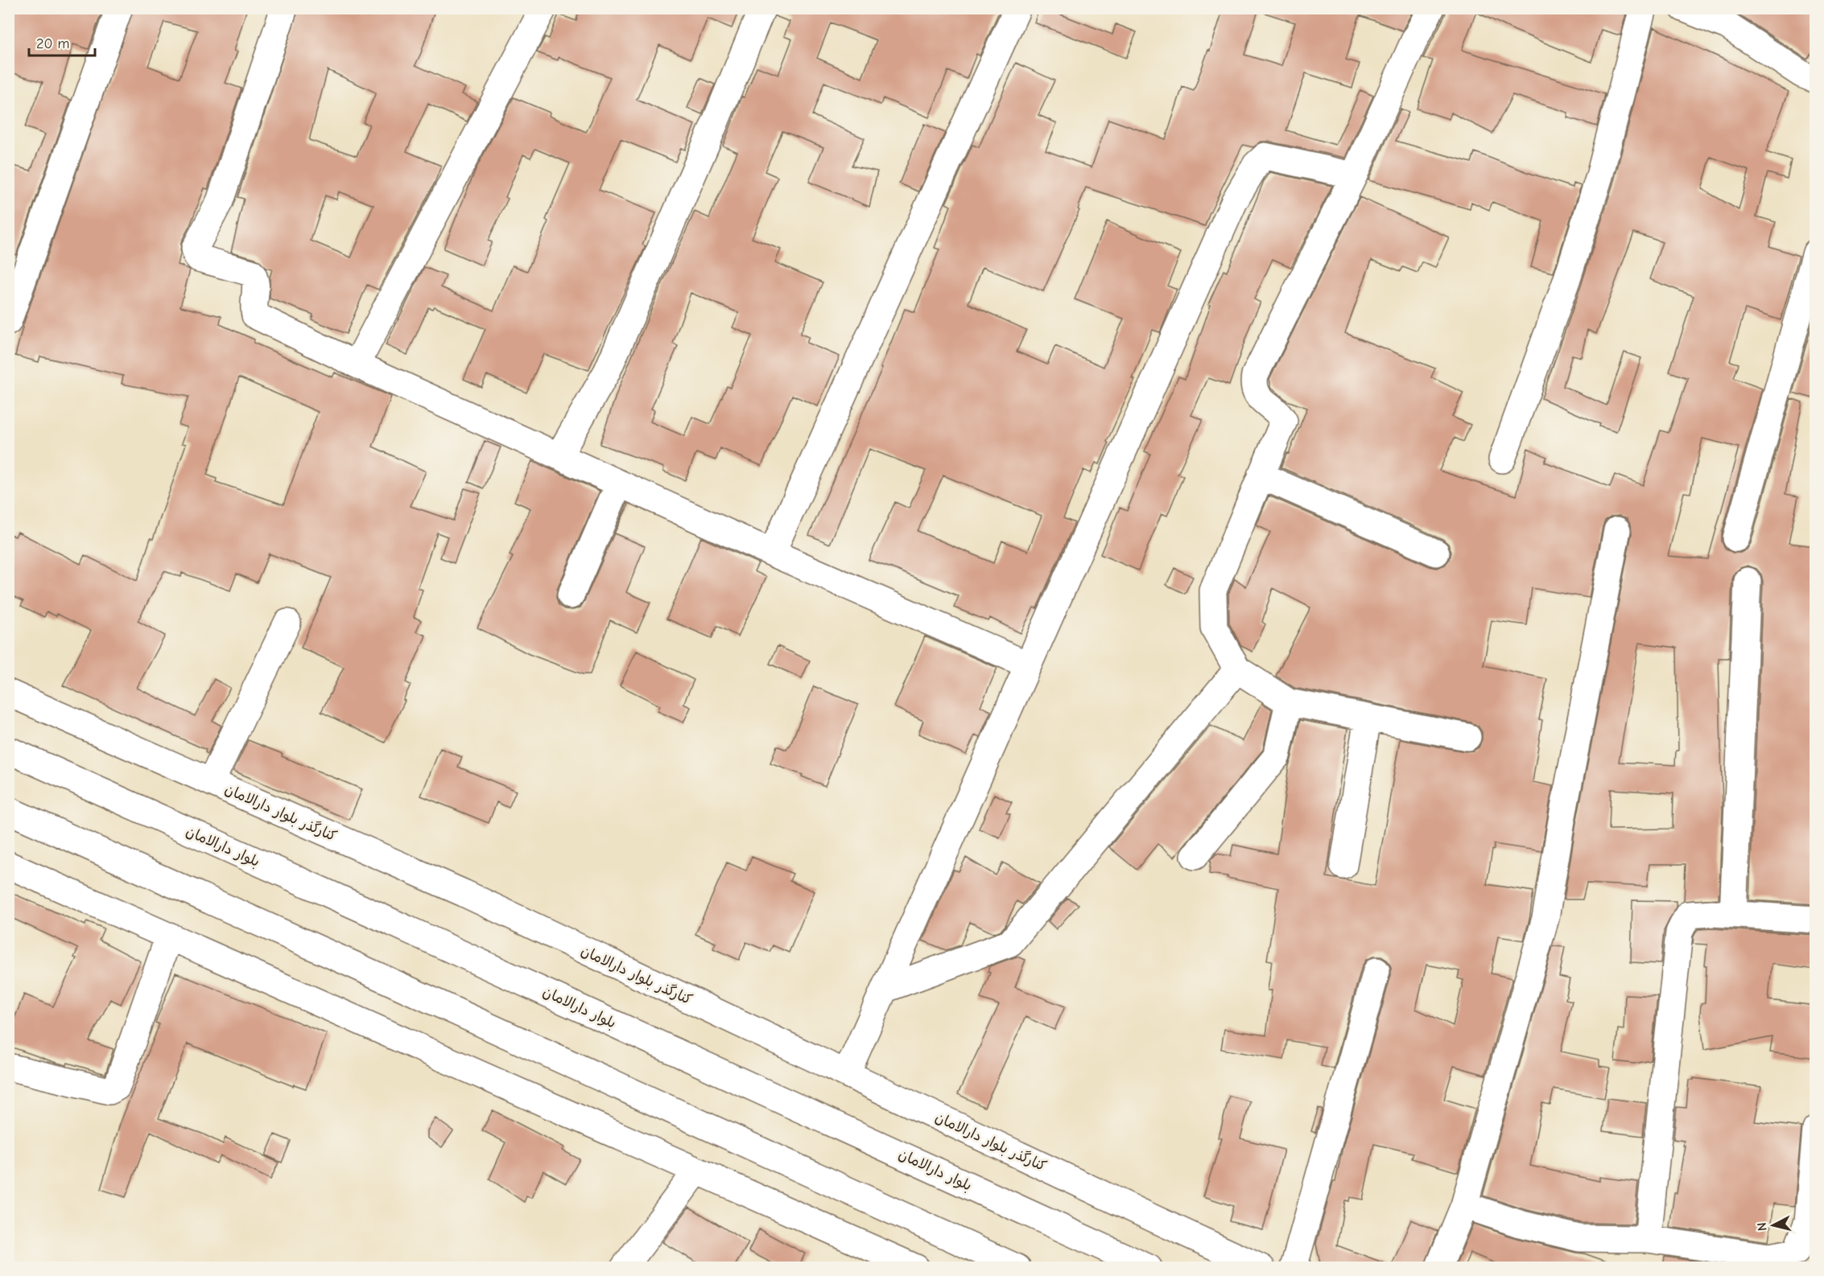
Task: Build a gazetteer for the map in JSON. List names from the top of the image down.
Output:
{
  "streets": {
    "street": ["کنارگذر بلوار دارالامان", "بلوار دارالامان"]
  },
  "scale_bar": "20 m",
  "north": "left"
}
